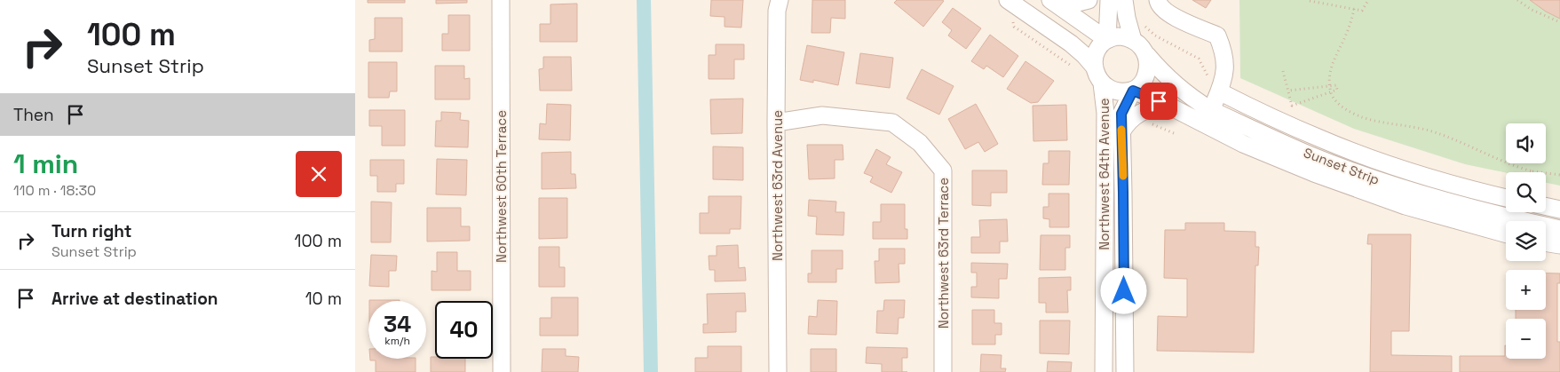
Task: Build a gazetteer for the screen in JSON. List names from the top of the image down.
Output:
{
  "streets": {
    "street": [
      "Sunset Strip",
      "Northwest 64th Avenue",
      "Northwest 63rd Avenue",
      "Northwest 60th Terrace",
      "Northwest 63rd Terrace"
    ]
  },
  "crossings": [
    ["Sunset Strip", "Northwest 64th Avenue"],
    ["Northwest 63rd Avenue", "Northwest 63rd Terrace"]
  ],
  "page": {
    "turn": ["100 m", "Sunset Strip"],
    "then": "Then",
    "map_buttons": ["+", "−"],
    "heading": ["1 min", "110 m · 18:30"],
    "list": [
      {
        "name": "Turn right",
        "note": "Sunset Strip",
        "value": "100 m"
      },
      {
        "name": "Arrive at destination",
        "value": "10 m"
      }
    ],
    "speed": "34 km/h",
    "limit": "40"
  }
}
